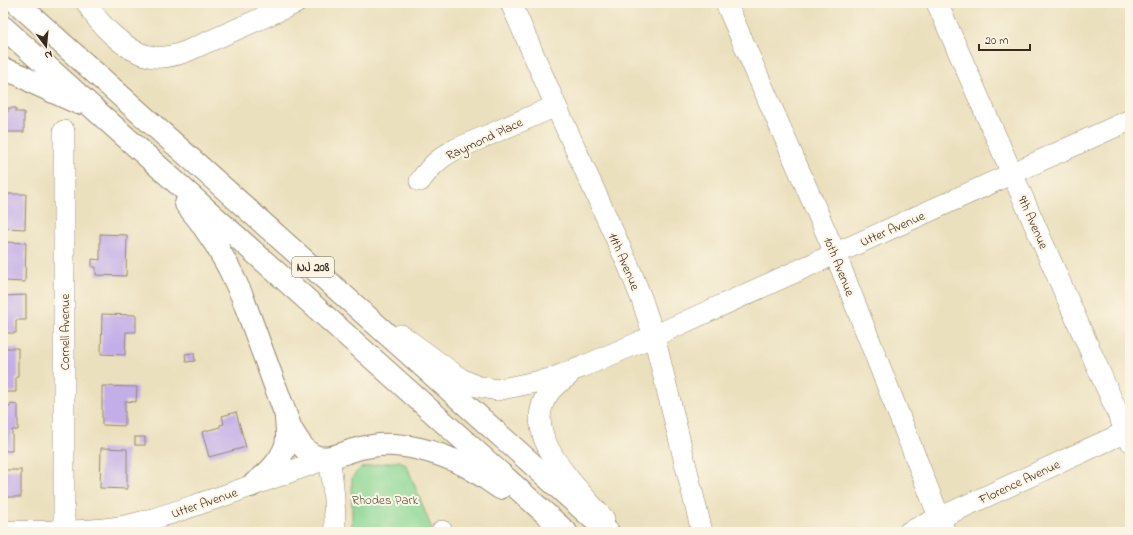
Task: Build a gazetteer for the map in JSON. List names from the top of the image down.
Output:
{
  "streets": {
    "highway": ["NJ 208"],
    "street": [
      "Raymond Place",
      "9th Avenue",
      "Utter Avenue",
      "11th Avenue",
      "10th Avenue",
      "Cornell Avenue",
      "Florence Avenue"
    ]
  },
  "crossings": [
    ["Raymond Place", "11th Avenue"],
    ["9th Avenue", "Utter Avenue"],
    ["9th Avenue", "Florence Avenue"],
    ["Utter Avenue", "11th Avenue"],
    ["Utter Avenue", "10th Avenue"],
    ["Utter Avenue", "Cornell Avenue"],
    ["10th Avenue", "Florence Avenue"]
  ],
  "parks": ["Rhodes Park"],
  "scale_bar": "20 m",
  "north": "bottom"
}
